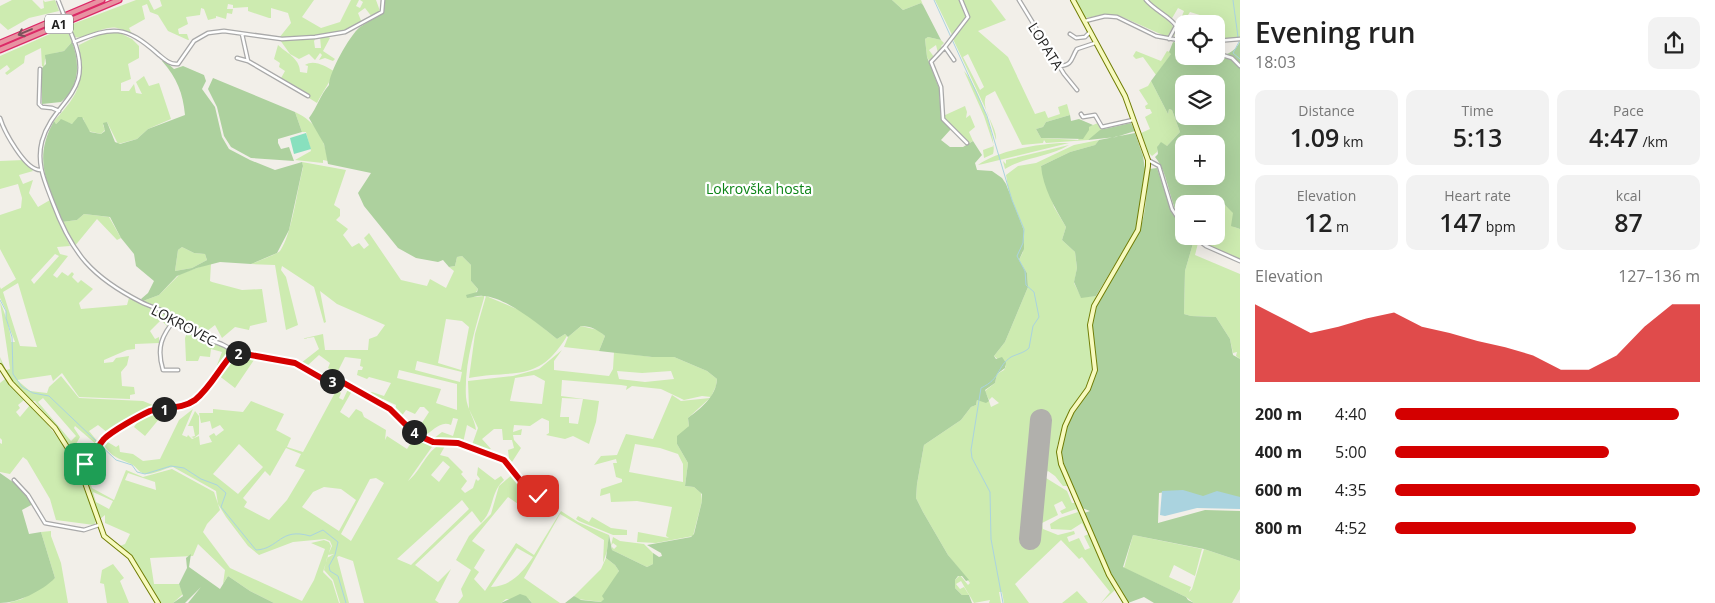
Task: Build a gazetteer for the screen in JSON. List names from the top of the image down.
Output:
{
  "streets": {
    "highway": ["A1"],
    "street": ["LOPATA", "LOKROVEC"]
  },
  "parks": ["Lokrovška hosta"],
  "page": {
    "heading": ["Evening run", "18:03"],
    "map_buttons": ["+", "−"],
    "stats": [
      ["Distance", "1.09 km"],
      ["Time", "5:13"],
      ["Pace", "4:47 /km"],
      ["Elevation", "12 m"],
      ["Heart rate", "147 bpm"],
      ["kcal", "87"]
    ],
    "chart": ["Elevation", "127–136 m"],
    "pins": [
      "2",
      "3",
      "1",
      "4"
    ],
    "list": [
      {
        "name": "200 m",
        "note": "4:40"
      },
      {
        "name": "400 m",
        "note": "5:00"
      },
      {
        "name": "600 m",
        "note": "4:35"
      },
      {
        "name": "800 m",
        "note": "4:52"
      }
    ]
  }
}
